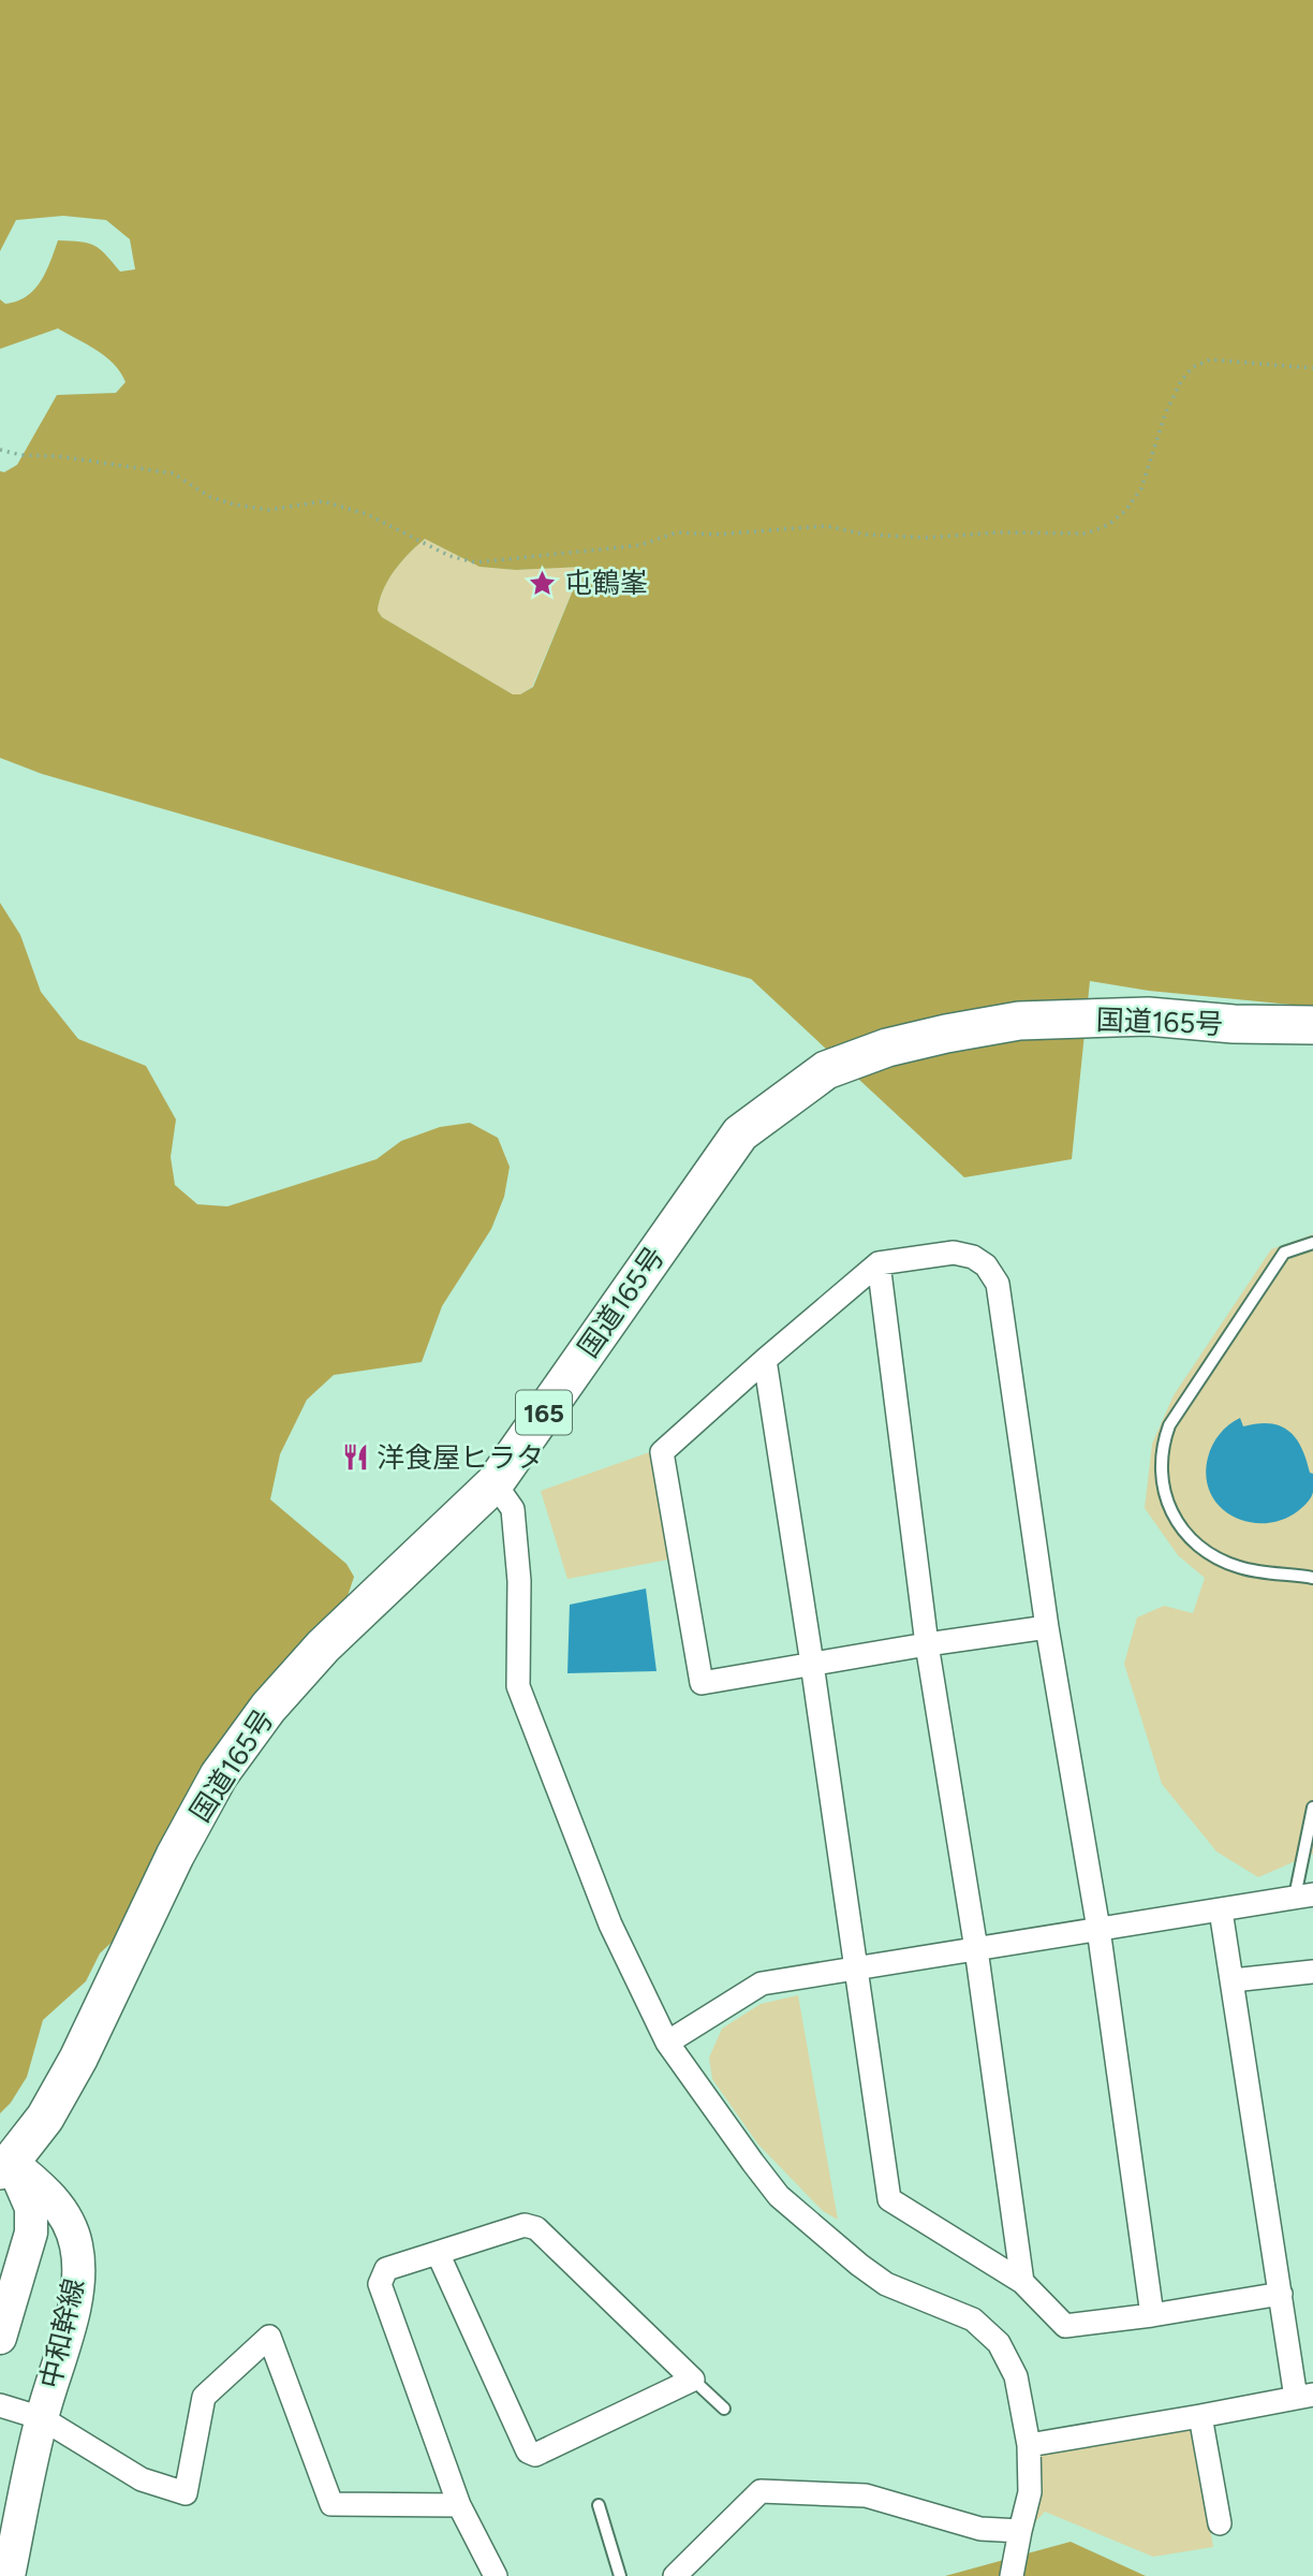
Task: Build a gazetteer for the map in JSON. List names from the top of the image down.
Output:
{
  "streets": {
    "highway": ["国道165号", "165"],
    "main road": ["中和幹線"]
  },
  "crossings": [
    ["国道165号", "中和幹線"]
  ],
  "places": {
    "place": ["屯鶴峯"],
    "restaurant": ["洋食屋ヒラタ"]
  }
}
